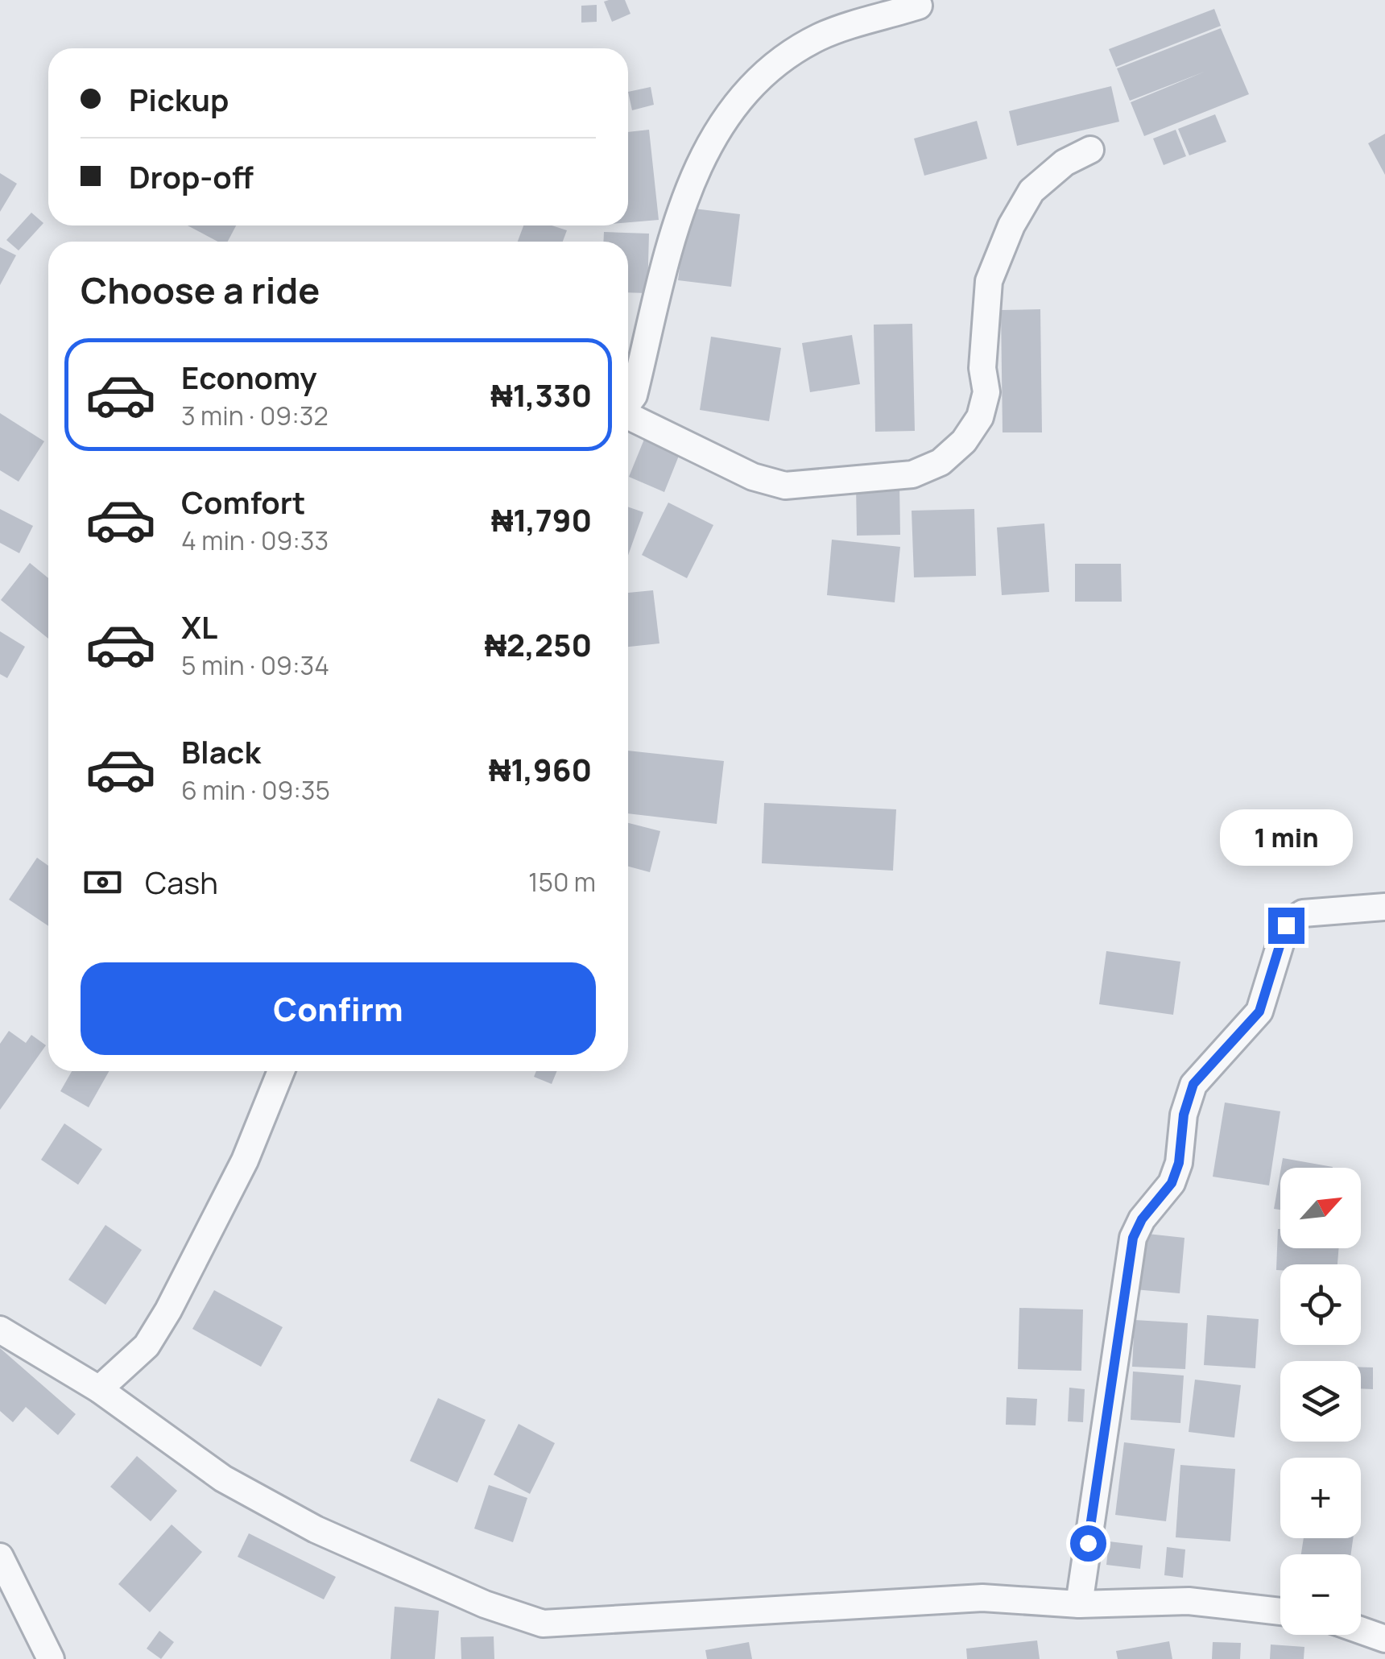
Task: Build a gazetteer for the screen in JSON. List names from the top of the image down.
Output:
{
  "north": "top right",
  "page": {
    "banner": ["Pickup", "Drop-off"],
    "heading": "Choose a ride",
    "list": [
      {
        "name": "Economy",
        "note": "3 min · 09:32",
        "value": "₦1,330"
      },
      {
        "name": "Comfort",
        "note": "4 min · 09:33",
        "value": "₦1,790"
      },
      {
        "name": "XL",
        "note": "5 min · 09:34",
        "value": "₦2,250"
      },
      {
        "name": "Black",
        "note": "6 min · 09:35",
        "value": "₦1,960"
      }
    ],
    "bubble": "1 min",
    "pay": ["Cash", "150 m"],
    "buttons": "Confirm",
    "map_buttons": ["+", "−"]
  }
}
